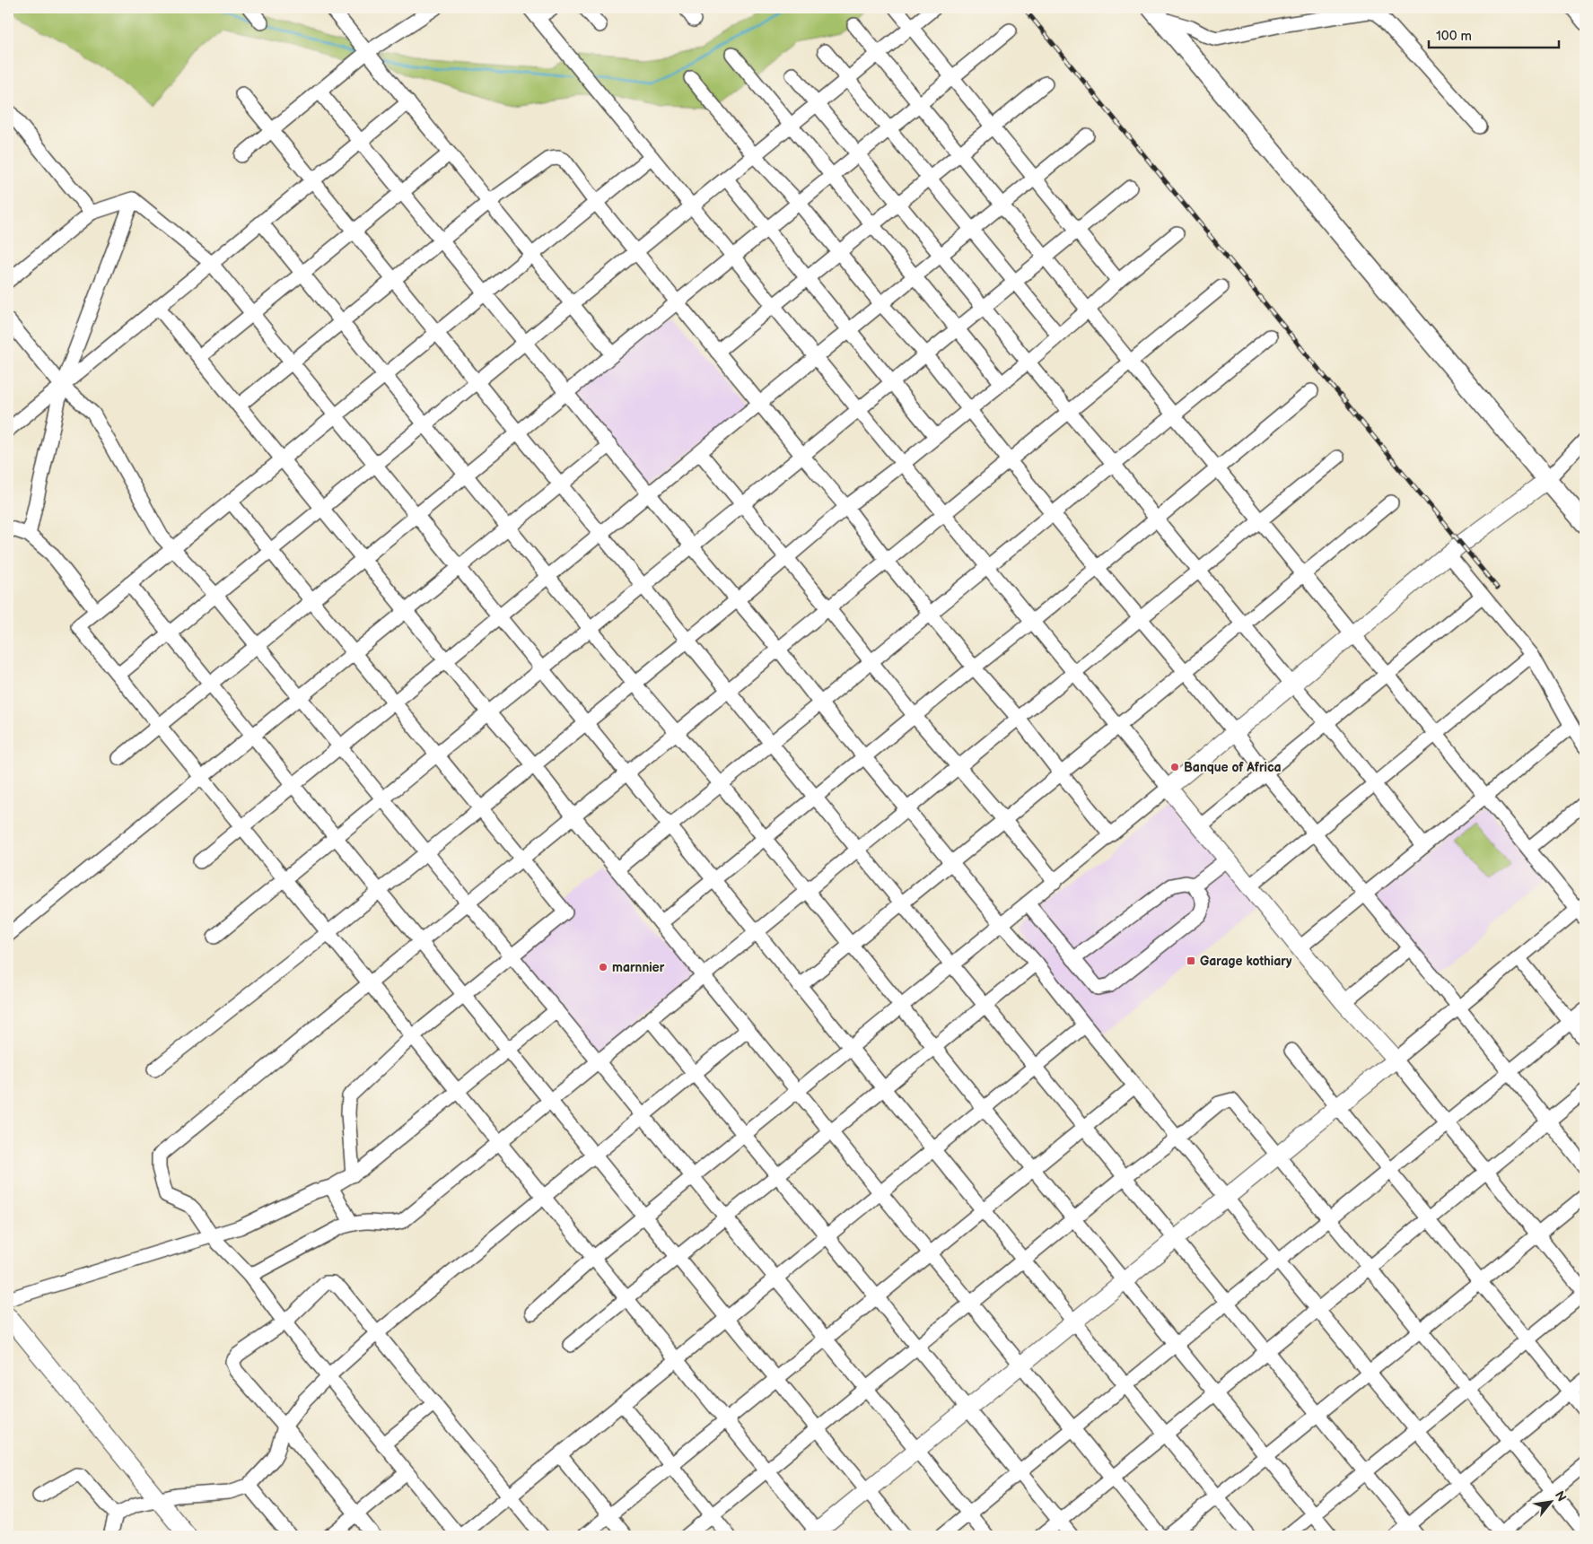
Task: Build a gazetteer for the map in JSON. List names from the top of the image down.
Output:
{
  "places": {
    "other": ["Banque of Africa", "marnnier"],
    "transit": ["Garage kothiary"]
  },
  "scale_bar": "100 m",
  "north": "top right"
}
